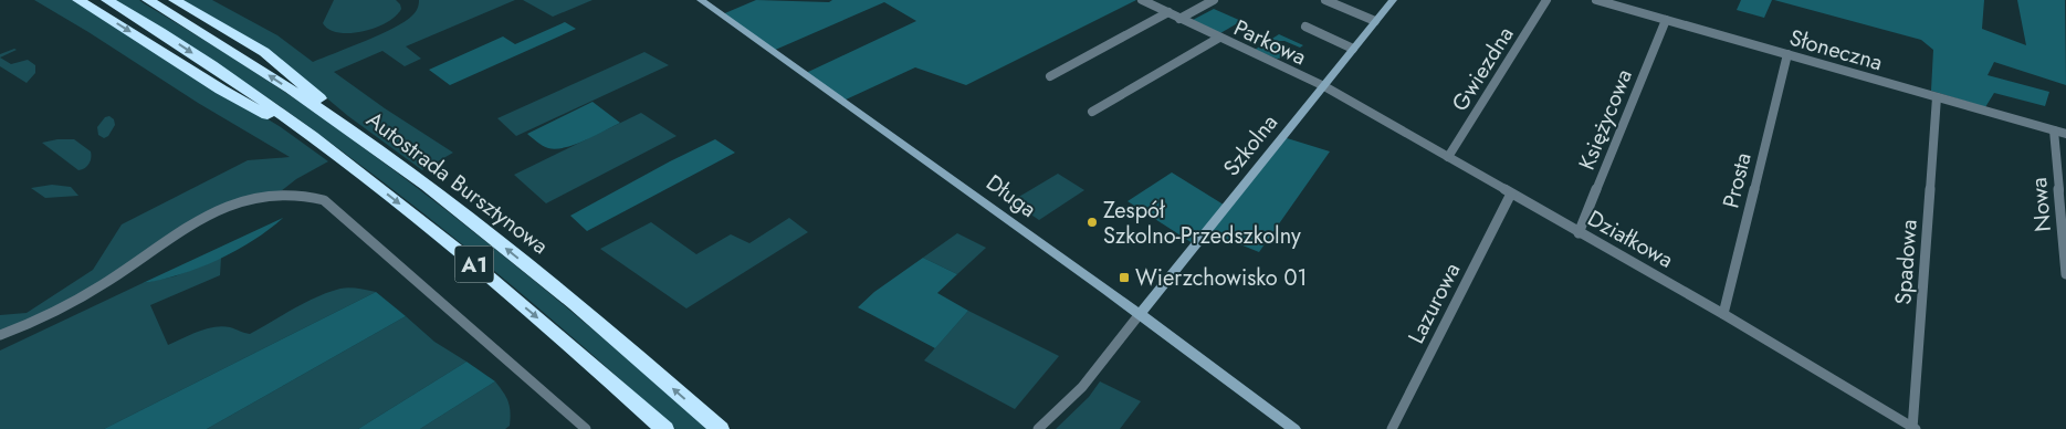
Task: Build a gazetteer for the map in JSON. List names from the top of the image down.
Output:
{
  "streets": {
    "highway": ["Autostrada Bursztynowa", "A1"],
    "street": [
      "Parkowa",
      "Słoneczna",
      "Gwiezdna",
      "Księżycowa",
      "Szkolna",
      "Prosta",
      "Długa",
      "Nowa",
      "Działkowa",
      "Spadowa",
      "Lazurowa"
    ]
  },
  "crossings": [
    ["Parkowa", "Szkolna"],
    ["Parkowa", "Działkowa"],
    ["Słoneczna", "Księżycowa"],
    ["Słoneczna", "Prosta"],
    ["Słoneczna", "Nowa"],
    ["Słoneczna", "Spadowa"],
    ["Gwiezdna", "Działkowa"],
    ["Księżycowa", "Działkowa"],
    ["Szkolna", "Długa"],
    ["Szkolna", "Działkowa"],
    ["Prosta", "Działkowa"],
    ["Działkowa", "Spadowa"],
    ["Działkowa", "Lazurowa"]
  ],
  "places": {
    "other": ["Zespół Szkolno-Przedszkolny"],
    "transit": ["Wierzchowisko 01"]
  }
}
